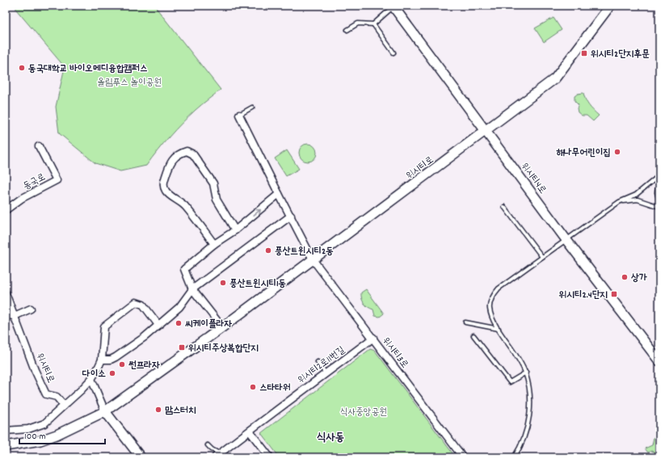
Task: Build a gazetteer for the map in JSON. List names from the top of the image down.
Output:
{
  "streets": {
    "main road": ["위시티로", "위시티4로"],
    "street": ["동국로", "위시티3로", "위시티2로11번길"]
  },
  "crossings": [
    ["위시티로", "위시티4로"],
    ["위시티로", "위시티3로"],
    ["위시티3로", "위시티2로11번길"]
  ],
  "districts": ["식사동"],
  "parks": ["올림푸스 놀이공원", "식사중앙공원"],
  "places": {
    "transit": ["위시티2단지후문", "위시티2.4단지", "위시티주상복합단지"],
    "other": [
      "동국대학교 바이오메디융합캠퍼스",
      "해나무어린이집",
      "풍산트윈시티2동",
      "상가",
      "풍산트윈시티1동",
      "씨케이플라자",
      "썬프라자",
      "다이소",
      "스타타워",
      "맘스터치"
    ]
  },
  "scale_bar": "100 m"
}
